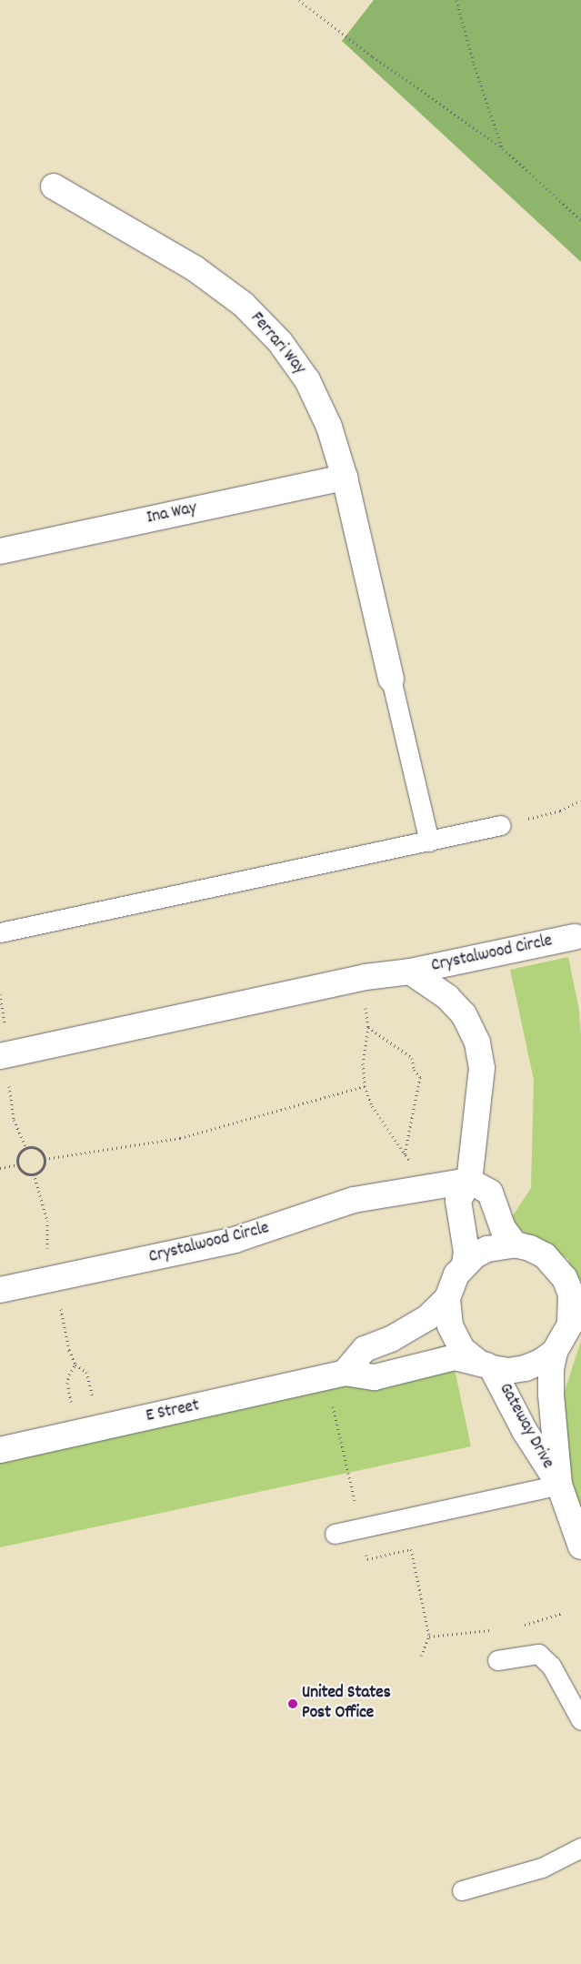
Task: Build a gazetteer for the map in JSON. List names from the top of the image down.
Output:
{
  "streets": {
    "street": [
      "Ferrari Way",
      "Ina Way",
      "Crystalwood Circle",
      "E Street",
      "Gateway Drive"
    ]
  },
  "crossings": [
    ["Ferrari Way", "Ina Way"],
    ["Crystalwood Circle", "E Street"],
    ["Crystalwood Circle", "Gateway Drive"],
    ["E Street", "Gateway Drive"]
  ],
  "places": ["United States Post Office"]
}
